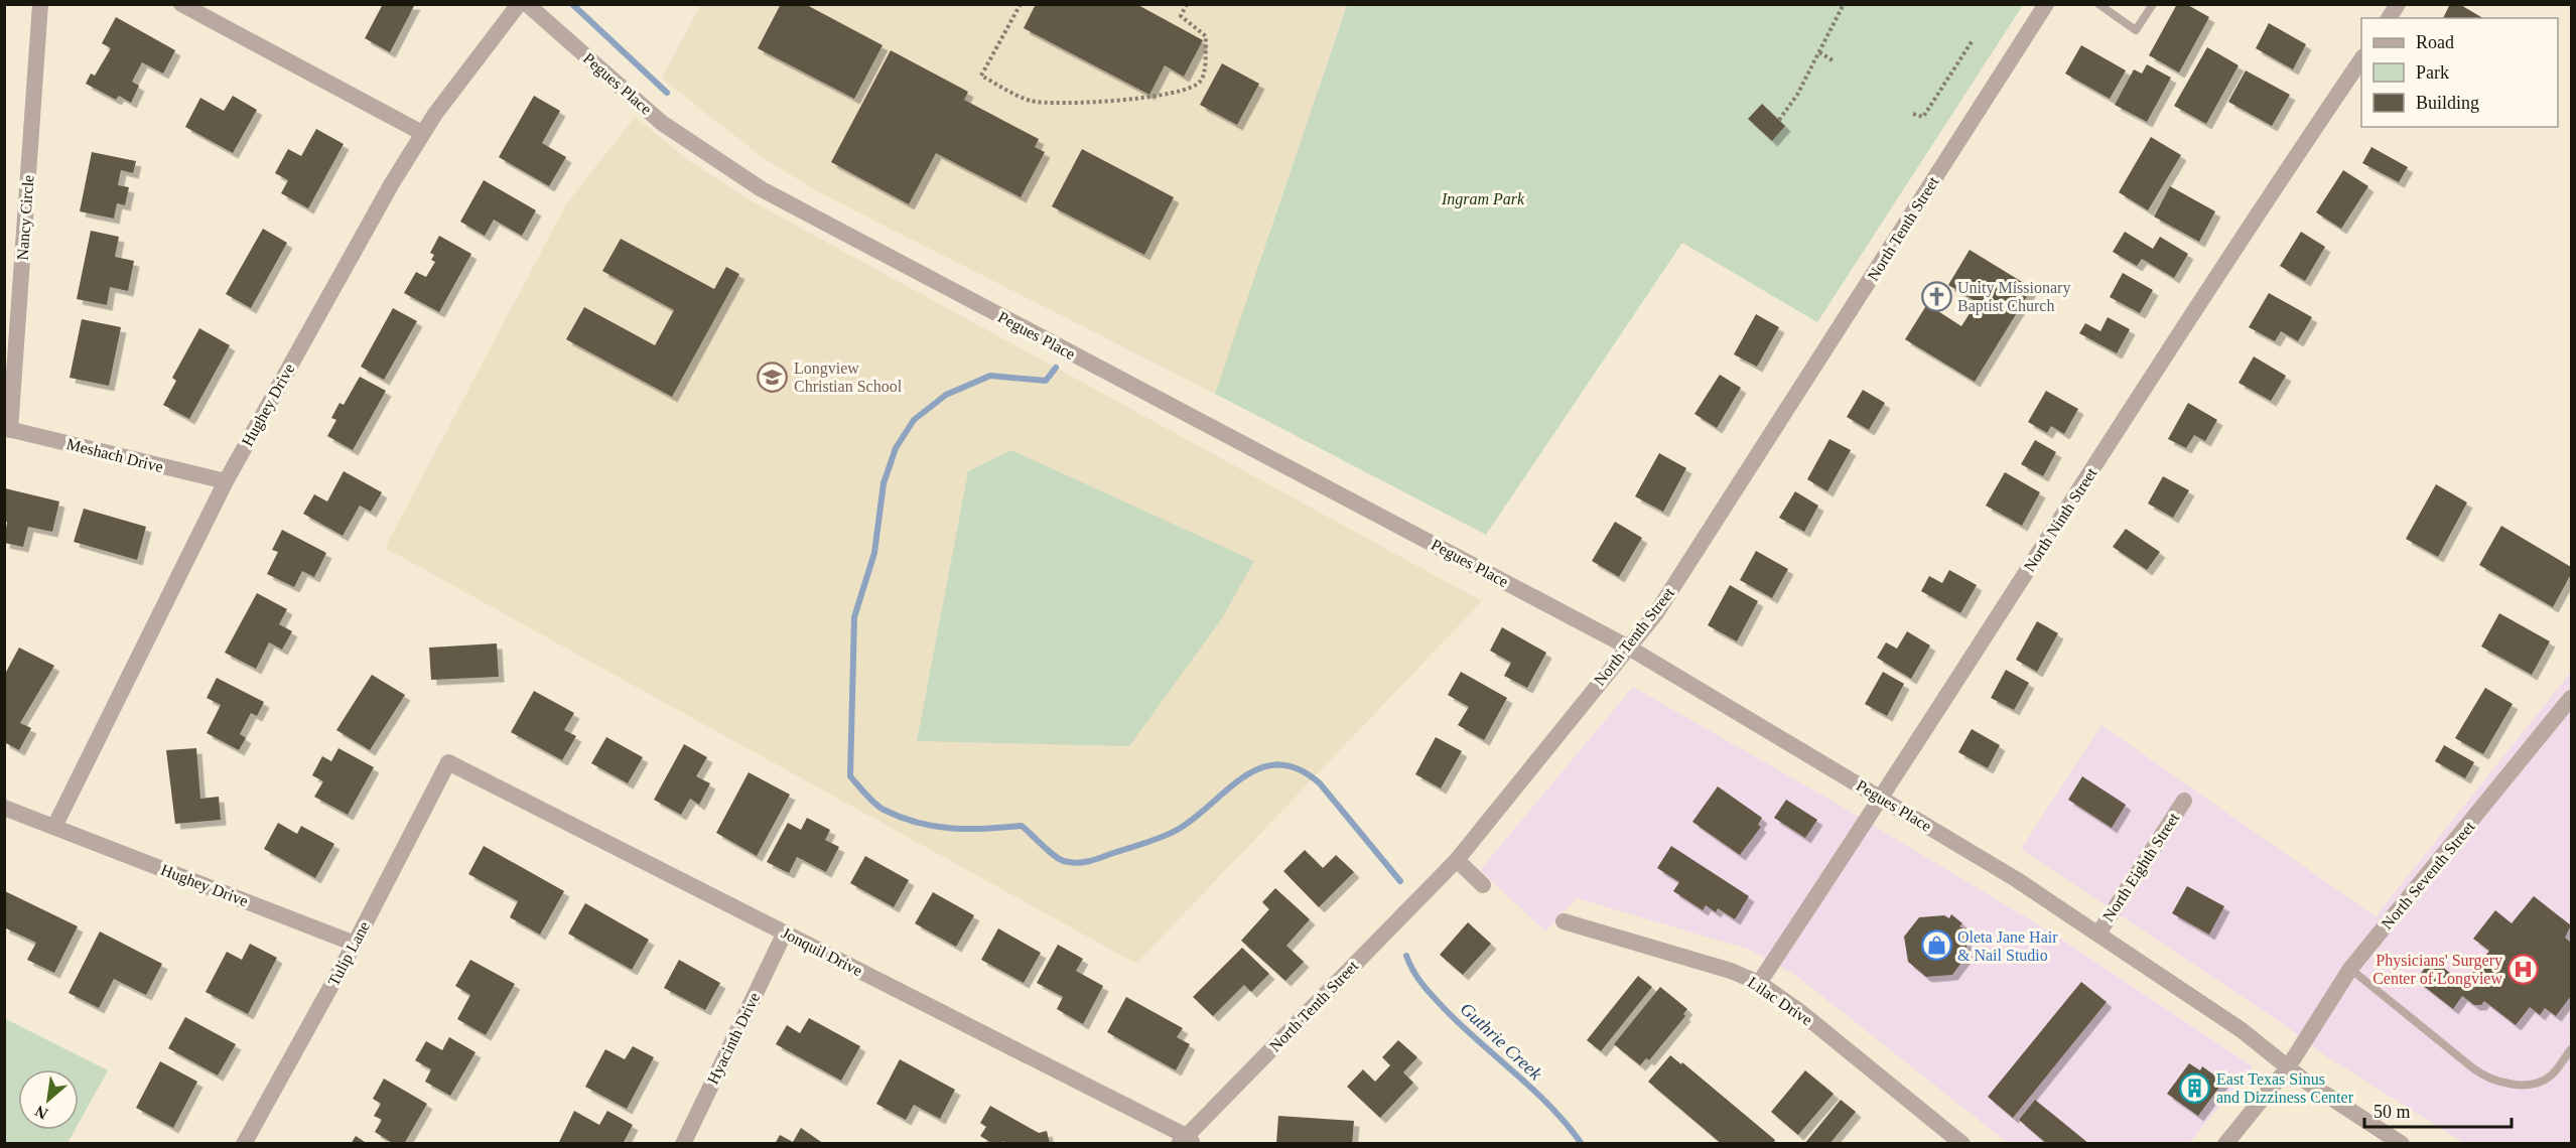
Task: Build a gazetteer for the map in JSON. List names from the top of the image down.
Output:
{
  "streets": {
    "street": [
      "Pegues Place",
      "Nancy Circle",
      "North Tenth Street",
      "Hughey Drive",
      "Meshach Drive",
      "North Ninth Street",
      "North Eighth Street",
      "North Seventh Street",
      "Jonquil Drive",
      "Tulip Lane",
      "Lilac Drive",
      "Hyacinth Drive"
    ]
  },
  "crossings": [
    ["Pegues Place", "North Tenth Street"],
    ["Pegues Place", "North Ninth Street"],
    ["Pegues Place", "North Eighth Street"],
    ["Pegues Place", "North Seventh Street"],
    ["Nancy Circle", "Meshach Drive"],
    ["North Tenth Street", "Jonquil Drive"],
    ["Hughey Drive", "Meshach Drive"],
    ["Hughey Drive", "Tulip Lane"],
    ["North Ninth Street", "Lilac Drive"],
    ["Jonquil Drive", "Tulip Lane"],
    ["Jonquil Drive", "Hyacinth Drive"]
  ],
  "water": ["Guthrie Creek"],
  "parks": ["Ingram Park"],
  "places": {
    "church": ["Unity Missionary Baptist Church"],
    "school or university": ["Longview Christian School"],
    "shop": ["Oleta Jane Hair & Nail Studio"],
    "hospital": ["Physicians' Surgery Center of Longview"],
    "building": ["East Texas Sinus and Dizziness Center"]
  },
  "legend": ["Road", "Park", "Building"],
  "scale_bar": "50 m",
  "north": "bottom left"
}
